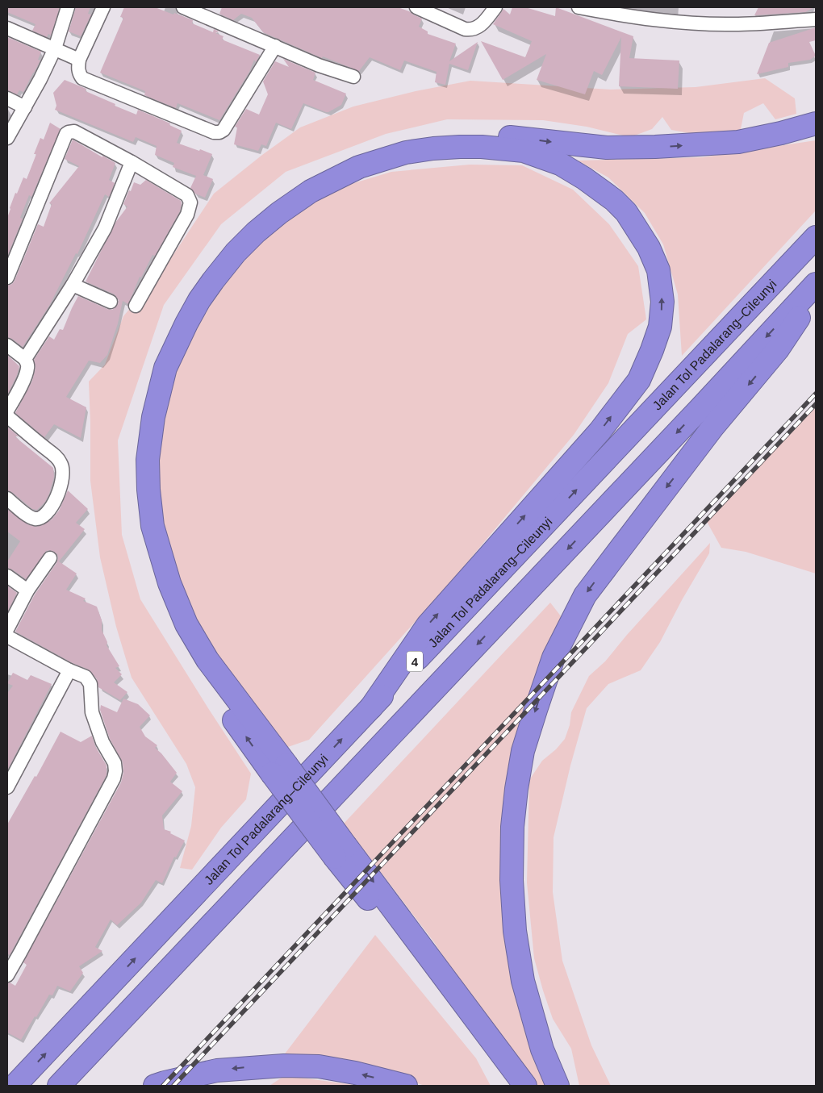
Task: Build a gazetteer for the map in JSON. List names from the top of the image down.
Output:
{
  "streets": {
    "highway": ["Jalan Tol Padalarang–Cileunyi", "4"]
  }
}
